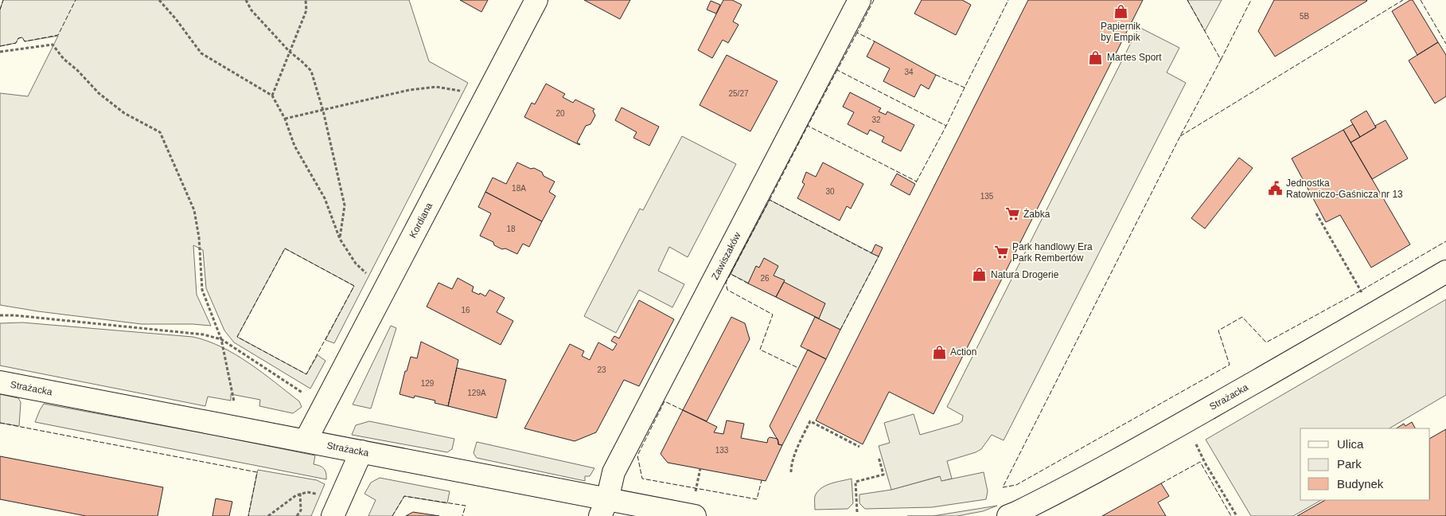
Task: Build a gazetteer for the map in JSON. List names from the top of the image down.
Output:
{
  "streets": {
    "street": ["Kordiana", "Zawiszaków", "Strażacka"]
  },
  "crossings": [
    ["Kordiana", "Strażacka"],
    ["Zawiszaków", "Strażacka"]
  ],
  "places": {
    "shop": [
      "Papiernik by Empik",
      "Martes Sport",
      "Natura Drogerie",
      "Action"
    ],
    "public building": ["Jednostka Ratowniczo-Gaśnicza nr 13"],
    "supermarket": ["Żabka", "Park handlowy Era Park Rembertów"]
  },
  "house_numbers": [
    "5B",
    "34",
    "25/27",
    "20",
    "32",
    "18A",
    "30",
    "135",
    "18",
    "26",
    "16",
    "23",
    "129",
    "129A",
    "133"
  ],
  "legend": ["Ulica", "Park", "Budynek"]
}
